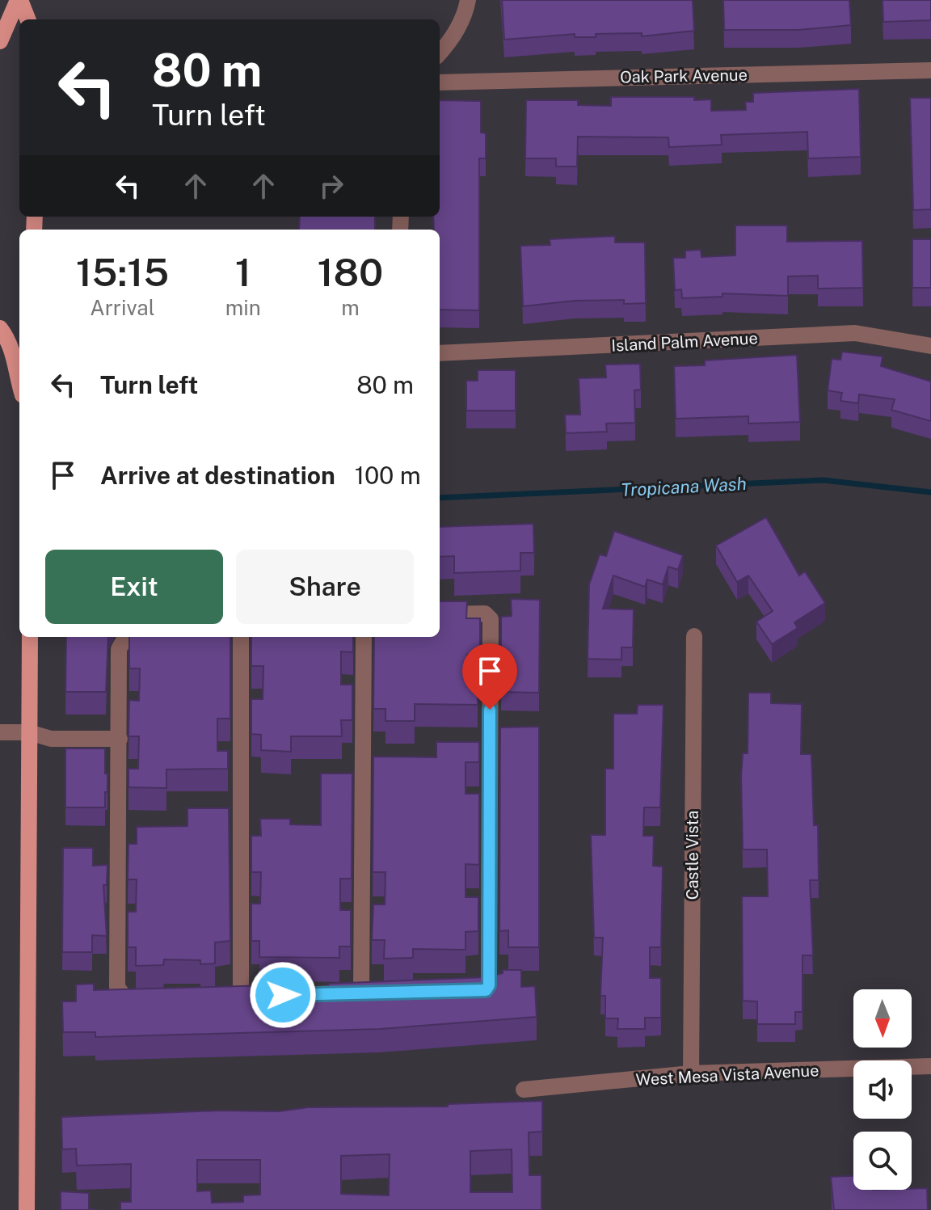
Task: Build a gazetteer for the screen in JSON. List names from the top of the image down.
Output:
{
  "streets": {
    "street": [
      "Oak Park Avenue",
      "Island Palm Avenue",
      "Castle Vista",
      "West Mesa Vista Avenue"
    ]
  },
  "crossings": [
    ["Castle Vista", "West Mesa Vista Avenue"]
  ],
  "water": ["Tropicana Wash"],
  "north": "bottom",
  "page": {
    "turn": ["80 m", "Turn left"],
    "eta": [
      "15:15",
      "Arrival",
      "1",
      "min",
      "180",
      "m"
    ],
    "list": [
      {
        "name": "Turn left",
        "value": "80 m"
      },
      {
        "name": "Arrive at destination",
        "value": "100 m"
      }
    ],
    "buttons": ["Exit", "Share"]
  }
}
